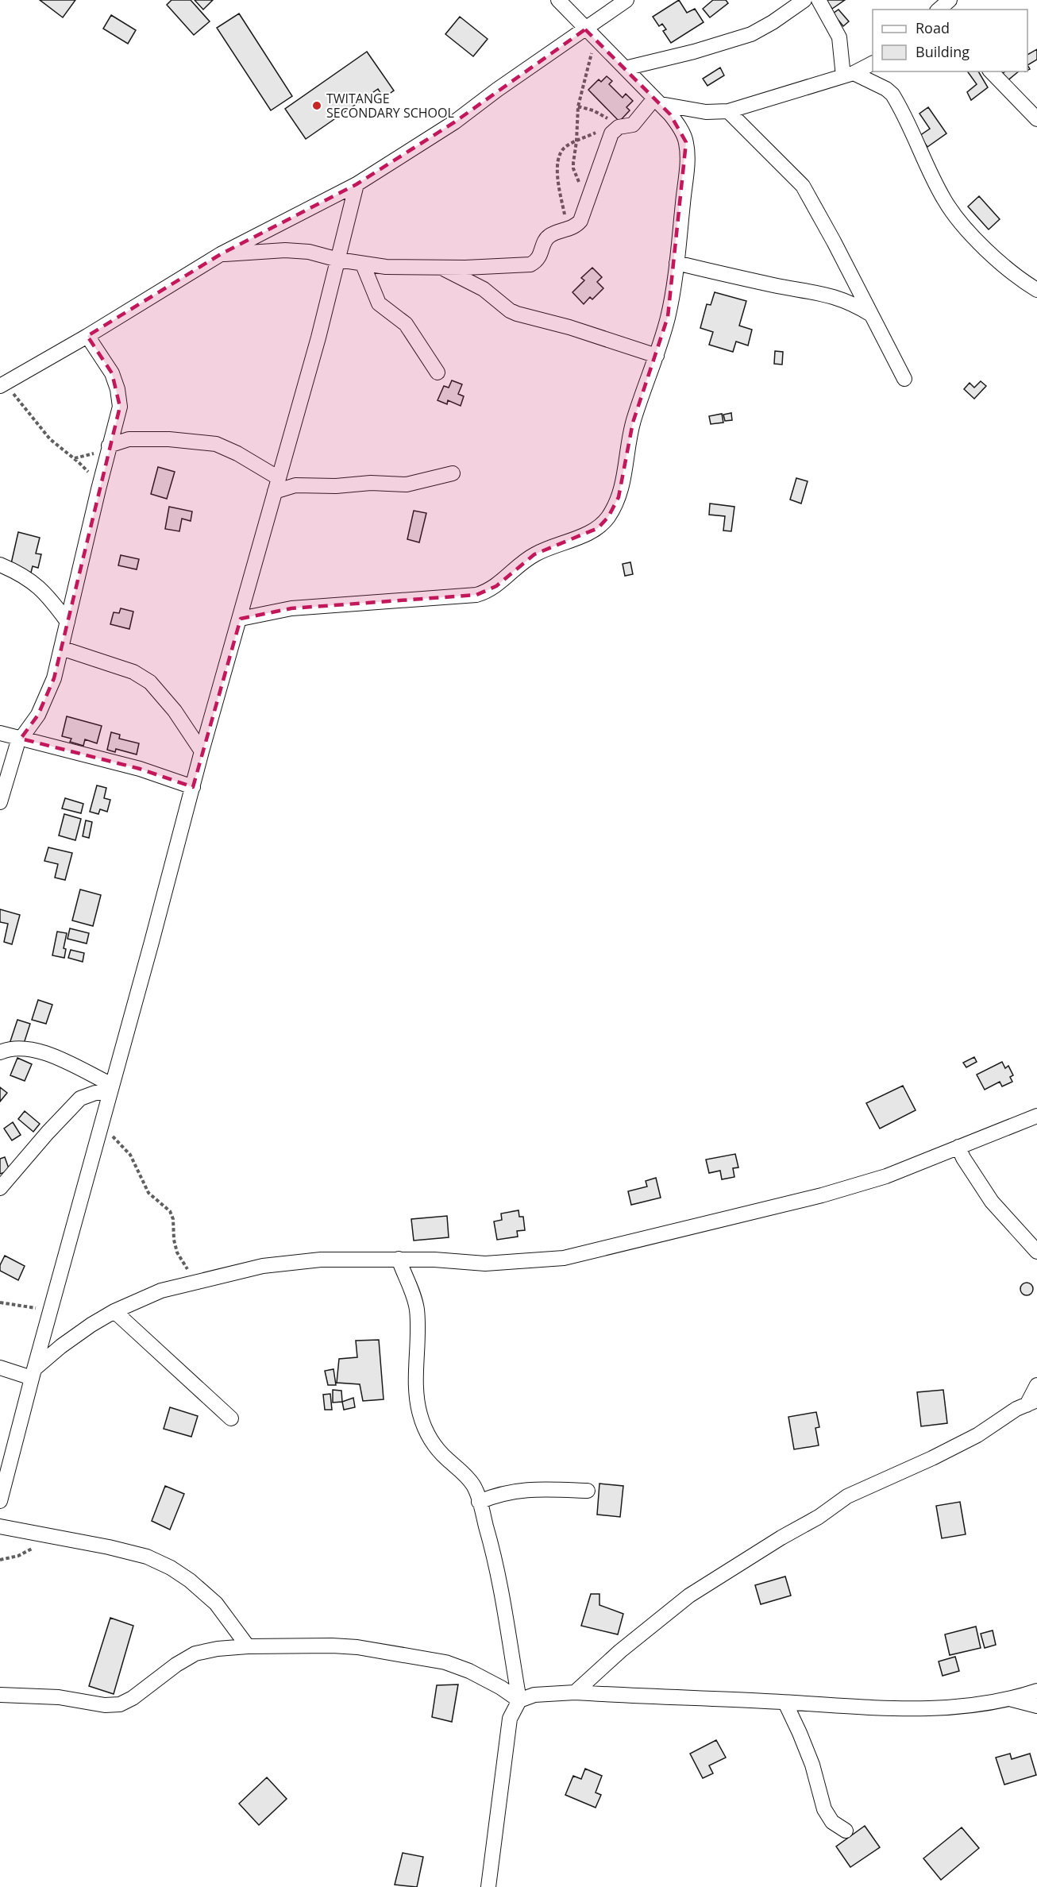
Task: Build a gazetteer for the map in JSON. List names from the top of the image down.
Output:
{
  "places": ["TWITANGE SECONDARY SCHOOL"],
  "legend": ["Road", "Building"]
}
